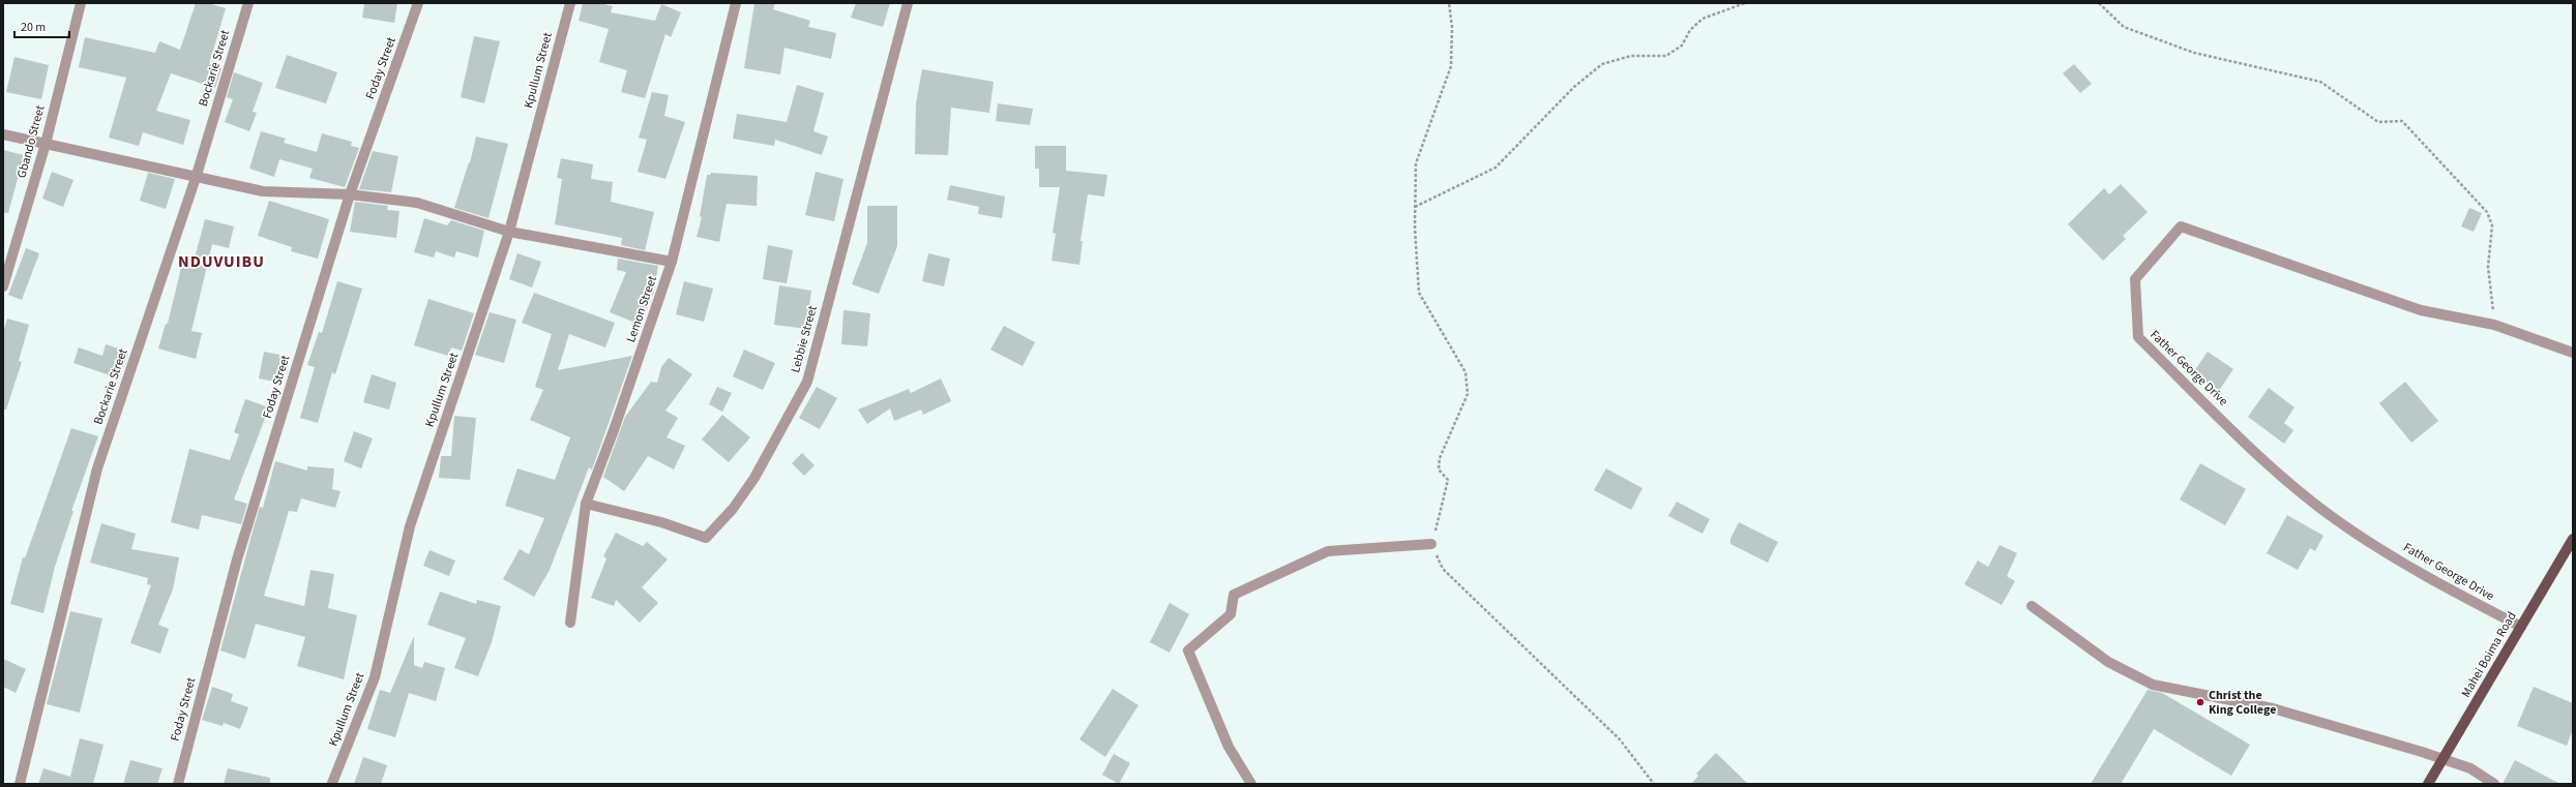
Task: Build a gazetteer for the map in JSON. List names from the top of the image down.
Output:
{
  "streets": {
    "main road": ["Mahei Boima Road"],
    "street": [
      "Bockarie Street",
      "Foday Street",
      "Kpullum Street",
      "Gbando Street",
      "Lemon Street",
      "Lebbie Street",
      "Father George Drive"
    ]
  },
  "crossings": [
    ["Lemon Street", "Lebbie Street"],
    ["Father George Drive", "Mahei Boima Road"]
  ],
  "districts": ["NDUVUIBU"],
  "places": ["Christ the King College"],
  "scale_bar": "20 m"
}
